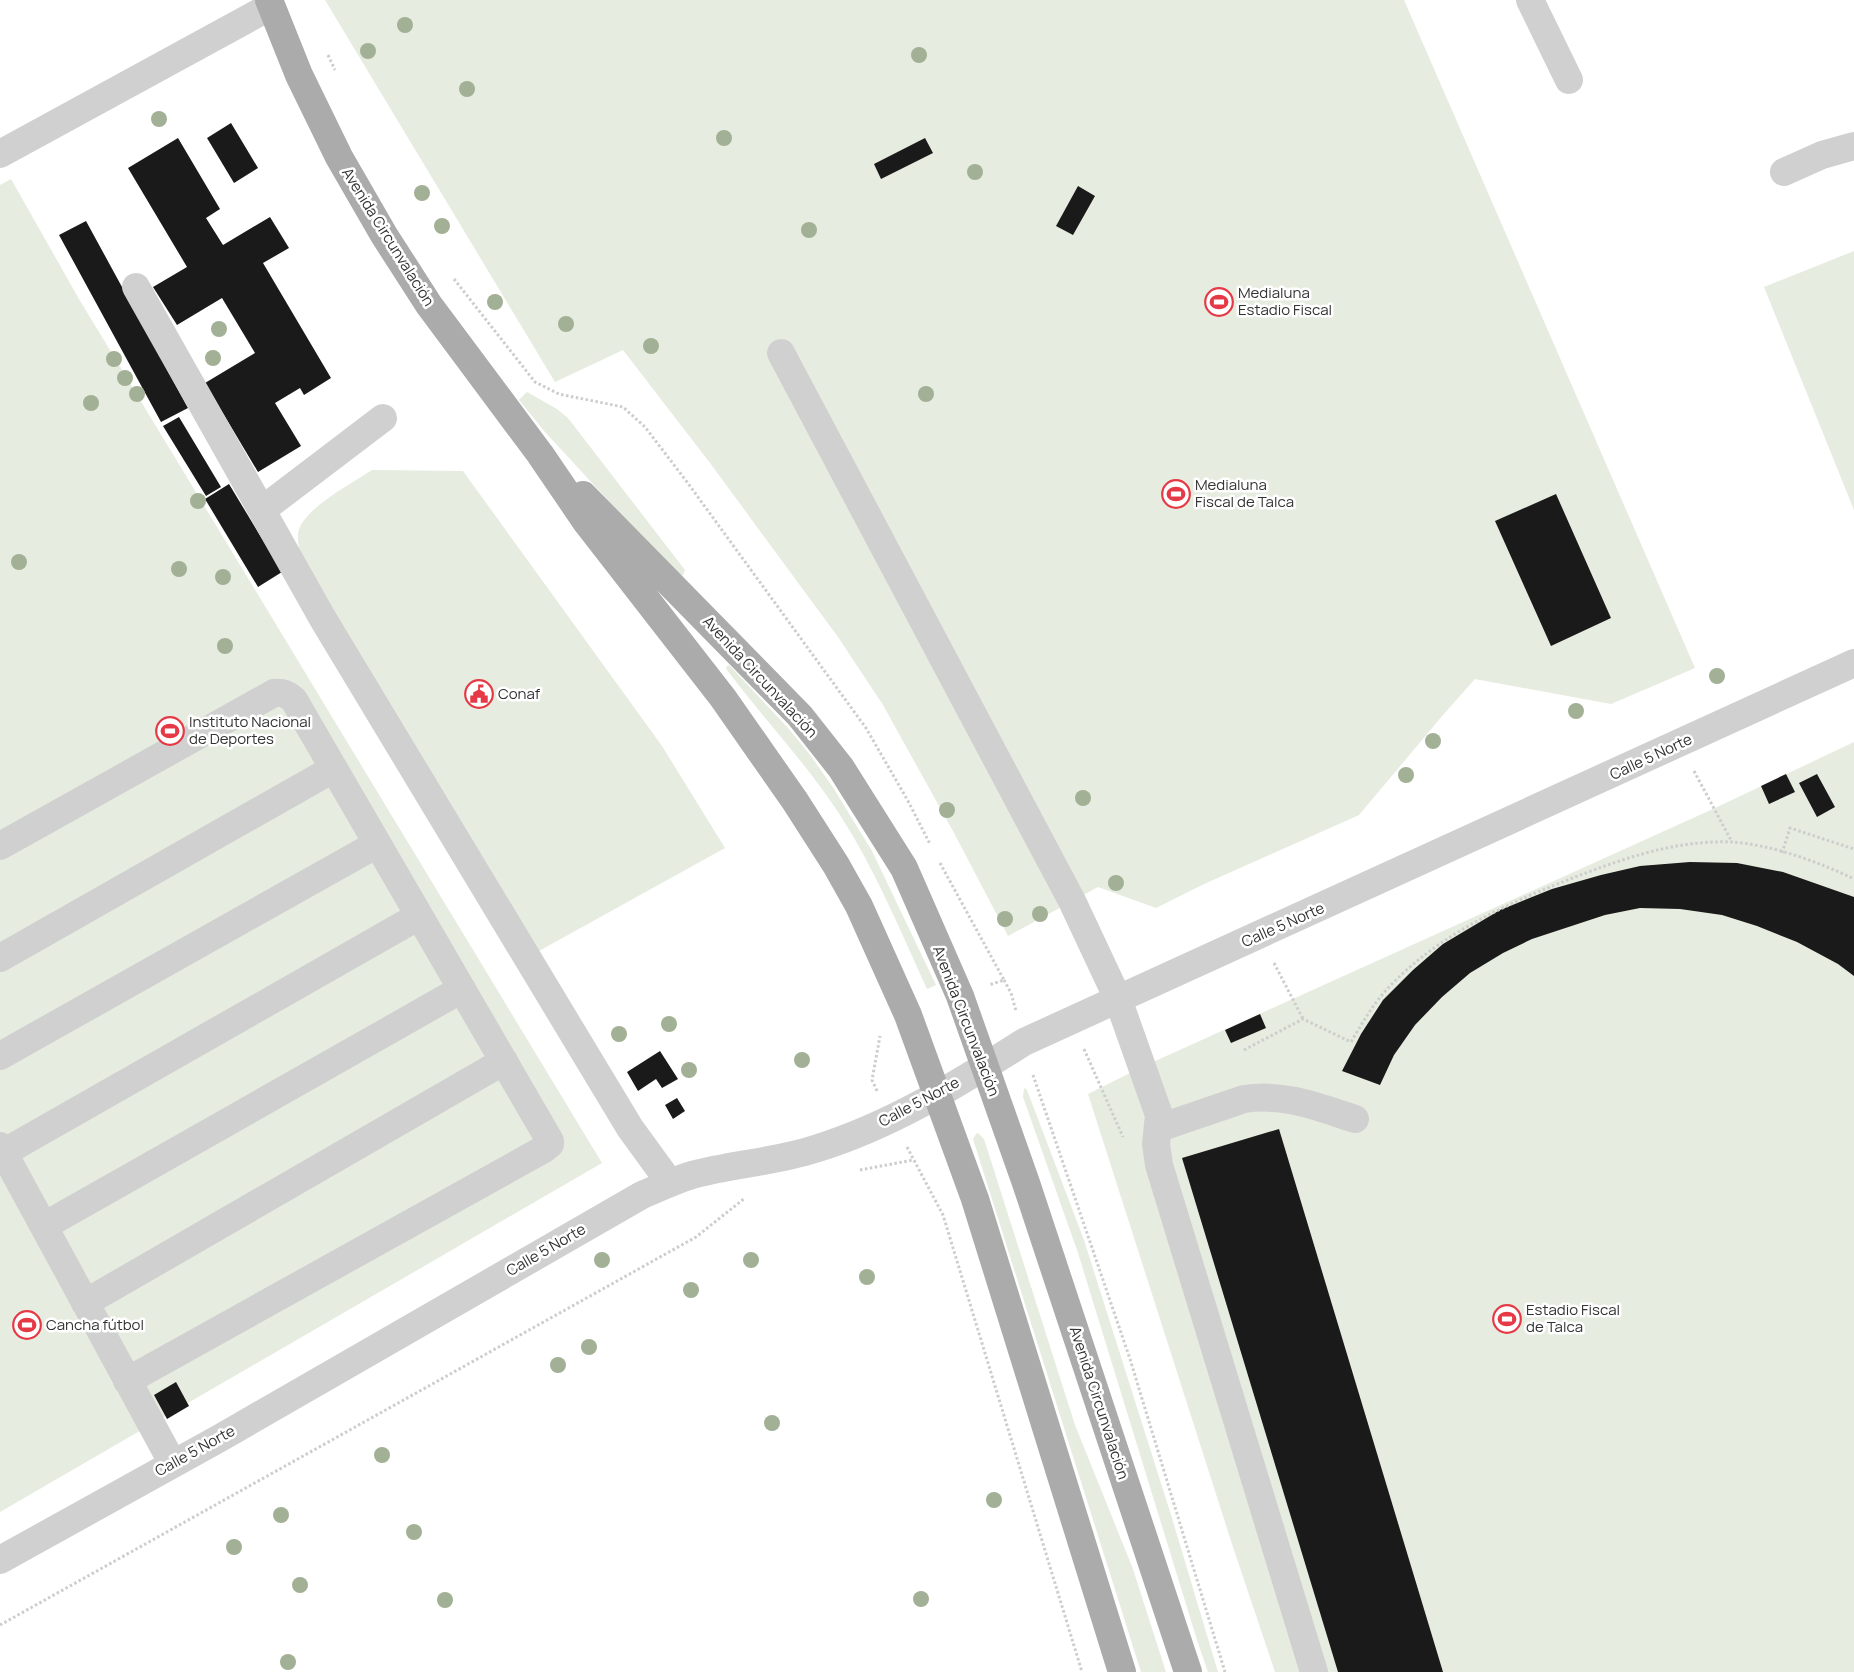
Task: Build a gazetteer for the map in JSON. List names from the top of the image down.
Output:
{
  "streets": {
    "main road": ["Avenida Circunvalación"],
    "street": ["Calle 5 Norte"]
  },
  "crossings": [
    ["Avenida Circunvalación", "Calle 5 Norte"]
  ],
  "places": {
    "sports": [
      "Medialuna Estadio Fiscal",
      "Medialuna Fiscal de Talca",
      "Instituto Nacional de Deportes",
      "Estadio Fiscal de Talca",
      "Cancha fútbol"
    ],
    "public building": ["Conaf"]
  }
}
